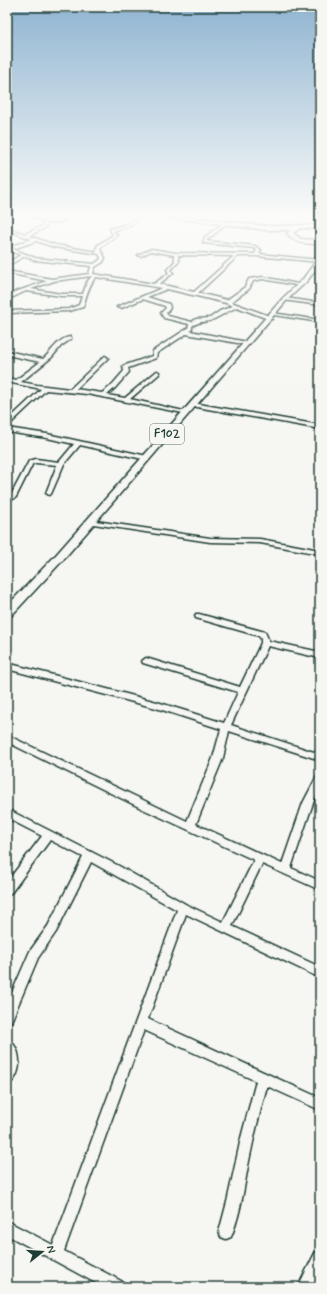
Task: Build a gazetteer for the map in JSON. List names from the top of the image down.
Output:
{
  "streets": {
    "main road": ["F102"]
  },
  "north": "right"
}
